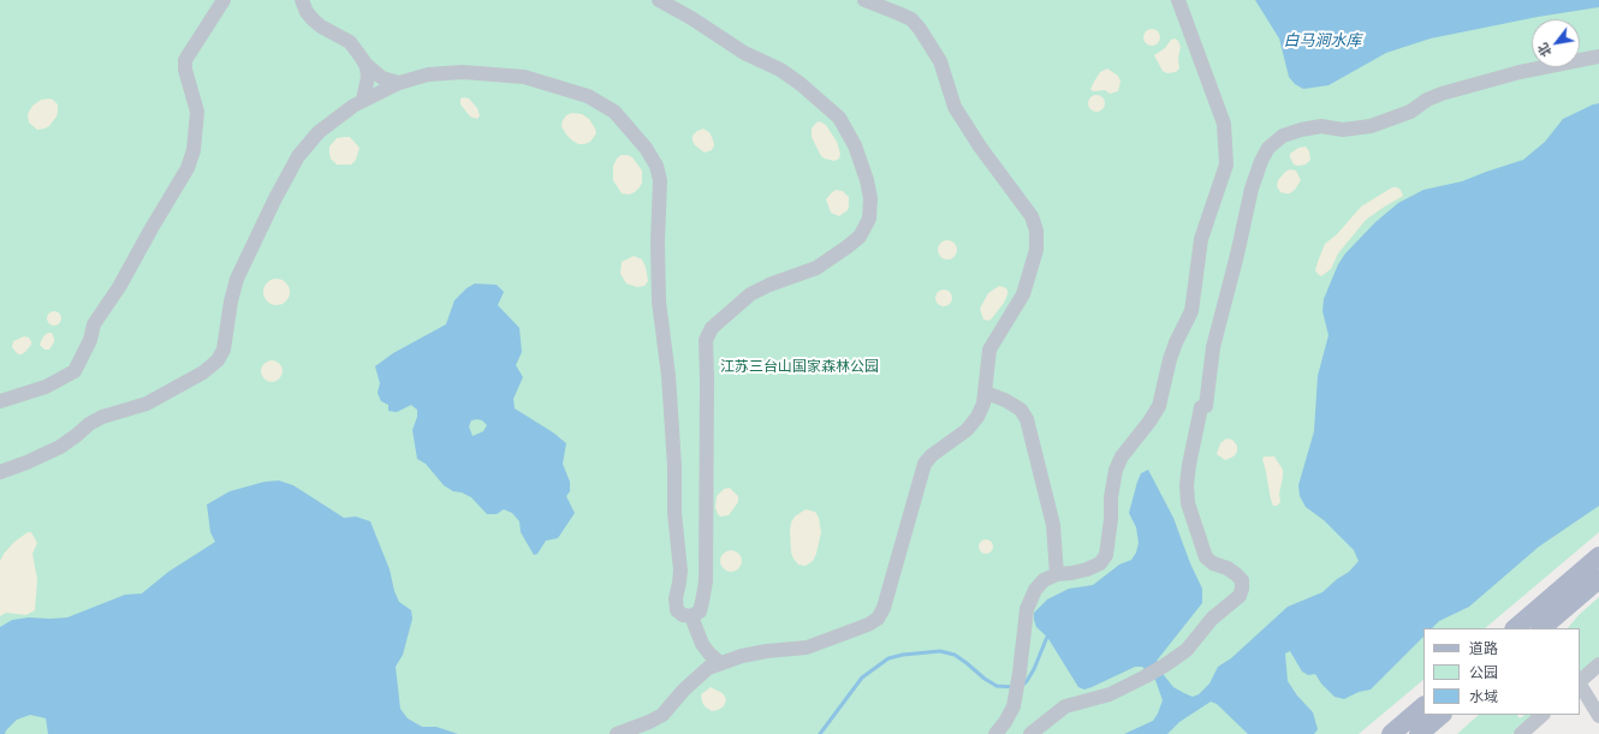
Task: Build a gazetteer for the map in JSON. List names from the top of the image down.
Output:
{
  "water": ["白马涧水库"],
  "parks": ["江苏三台山国家森林公园"],
  "legend": ["道路", "公园", "水域"],
  "north": "bottom left"
}
